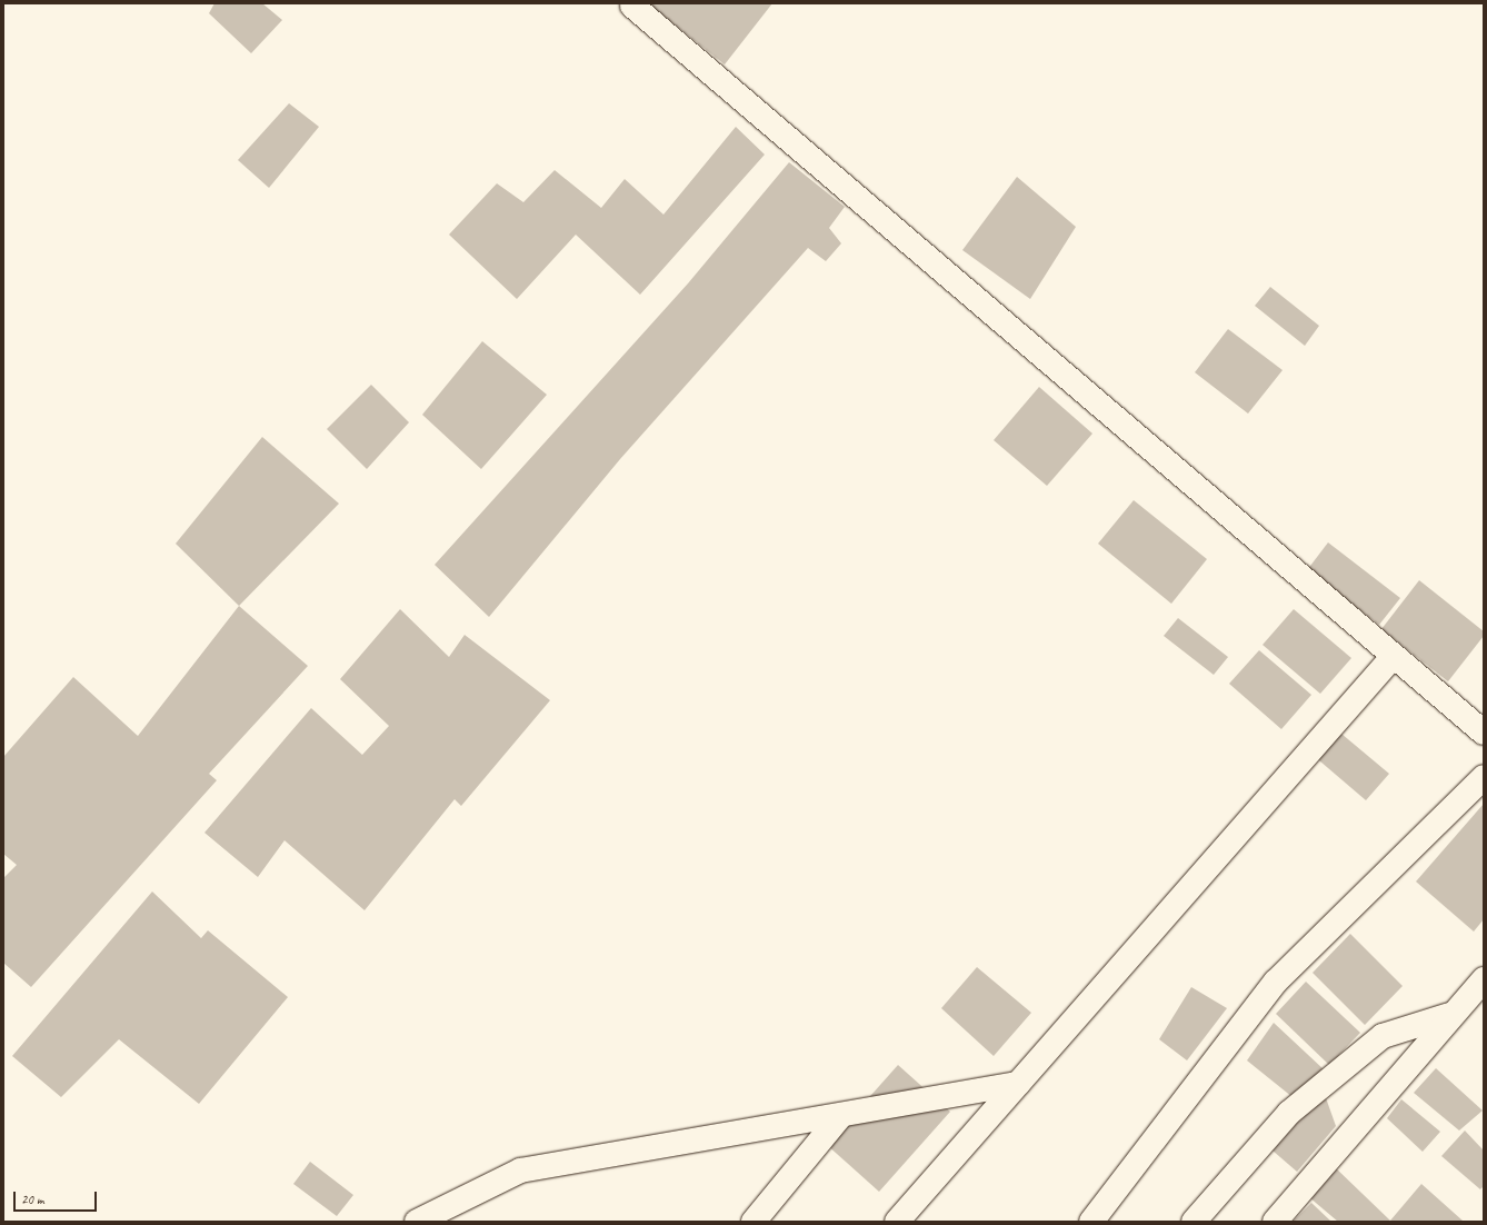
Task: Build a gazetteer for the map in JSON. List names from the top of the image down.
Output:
{
  "scale_bar": "20 m"
}
